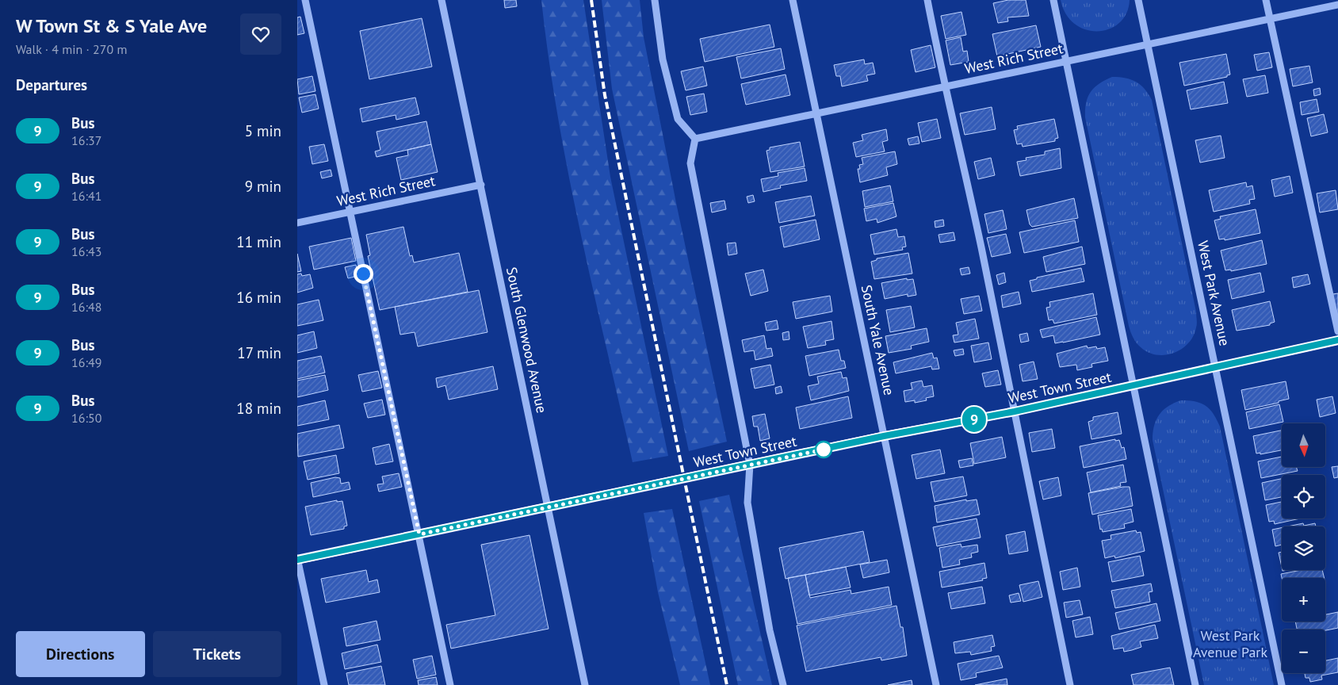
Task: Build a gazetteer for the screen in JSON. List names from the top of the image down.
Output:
{
  "streets": {
    "main road": ["West Town Street"],
    "street": [
      "West Rich Street",
      "West Park Avenue",
      "South Glenwood Avenue",
      "South Yale Avenue"
    ]
  },
  "crossings": [
    ["West Rich Street", "West Park Avenue"],
    ["West Rich Street", "South Glenwood Avenue"],
    ["West Rich Street", "South Yale Avenue"],
    ["West Park Avenue", "West Town Street"],
    ["South Glenwood Avenue", "West Town Street"],
    ["South Yale Avenue", "West Town Street"]
  ],
  "parks": ["West Park Avenue Park"],
  "lines": ["bus line 9"],
  "north": "bottom",
  "page": {
    "heading": [
      ["W Town St & S Yale Ave", "Walk · 4 min · 270 m"],
      "Departures"
    ],
    "on_map": "9",
    "list": [
      {
        "mark": "9",
        "name": "Bus",
        "note": "16:37",
        "value": "5 min"
      },
      {
        "mark": "9",
        "name": "Bus",
        "note": "16:41",
        "value": "9 min"
      },
      {
        "mark": "9",
        "name": "Bus",
        "note": "16:43",
        "value": "11 min"
      },
      {
        "mark": "9",
        "name": "Bus",
        "note": "16:48",
        "value": "16 min"
      },
      {
        "mark": "9",
        "name": "Bus",
        "note": "16:49",
        "value": "17 min"
      },
      {
        "mark": "9",
        "name": "Bus",
        "note": "16:50",
        "value": "18 min"
      }
    ],
    "map_buttons": ["+", "−"],
    "buttons": ["Directions", "Tickets"]
  }
}
